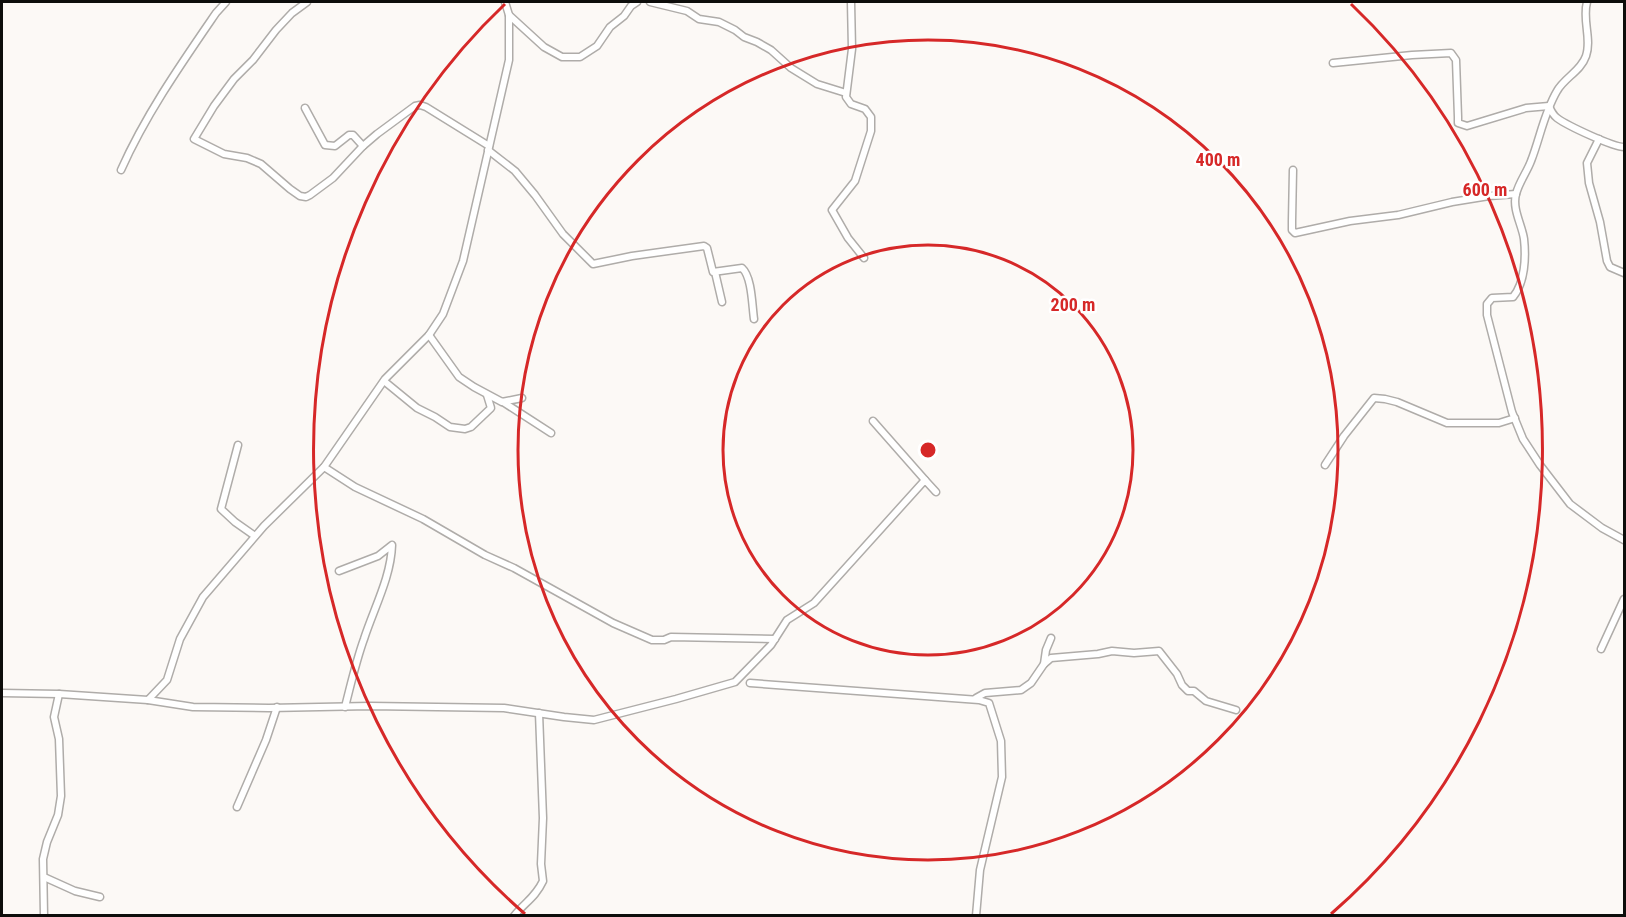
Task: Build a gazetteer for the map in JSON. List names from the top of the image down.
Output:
{
  "rings": ["400 m", "600 m", "200 m"]
}
